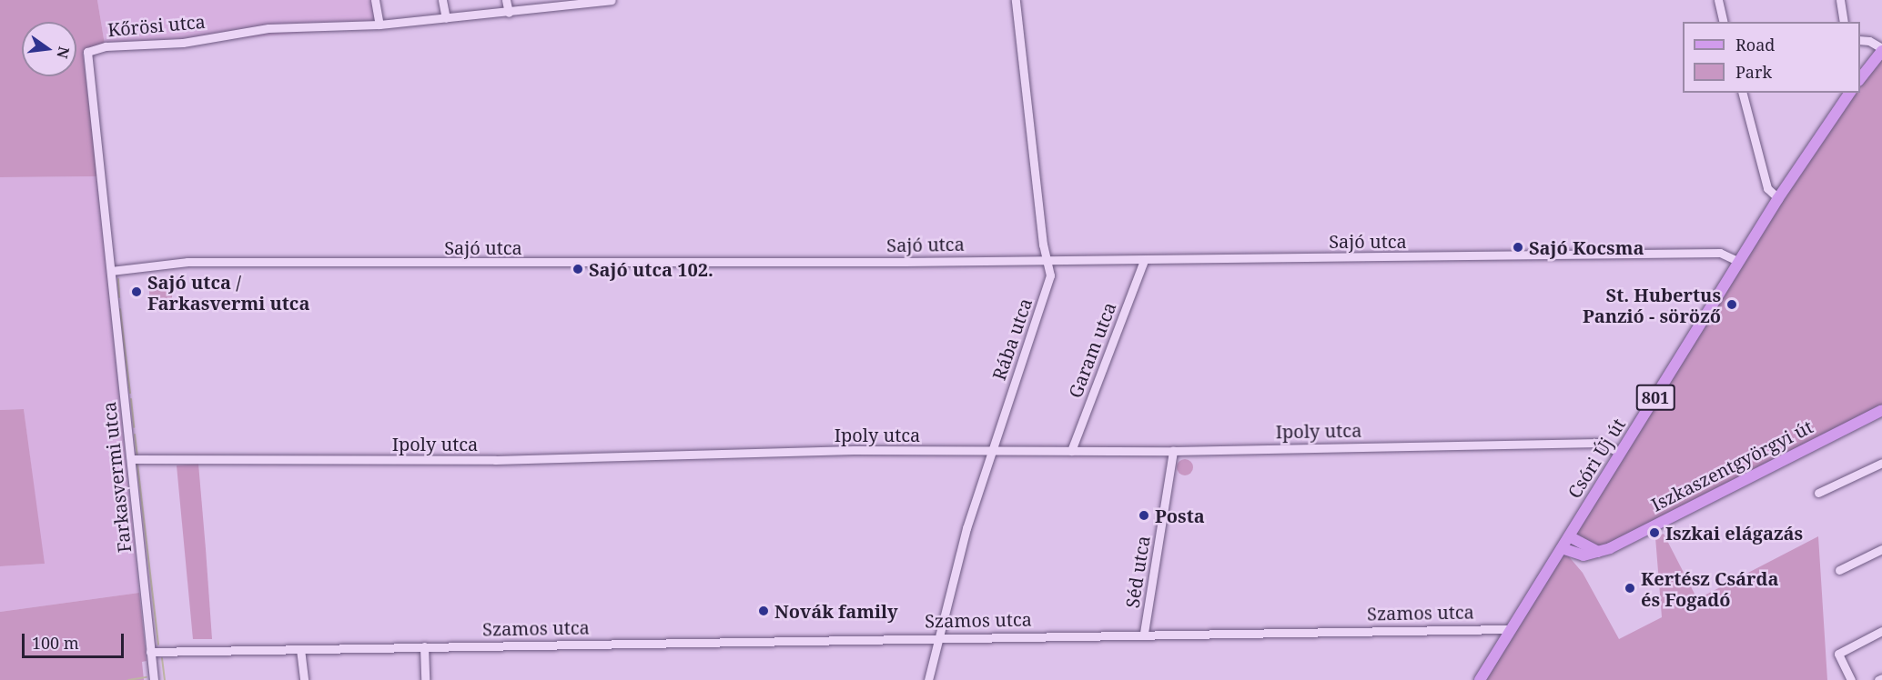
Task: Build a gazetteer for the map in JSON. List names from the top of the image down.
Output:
{
  "streets": {
    "main road": ["801", "Csóri Új út", "Iszkaszentgyörgyi út"],
    "street": [
      "Kőrösi utca",
      "Sajó utca",
      "Rába utca",
      "Garam utca",
      "Ipoly utca",
      "Farkasvermi utca",
      "Séd utca",
      "Szamos utca"
    ]
  },
  "crossings": [
    ["Kőrösi utca", "Sajó utca"],
    ["Kőrösi utca", "Farkasvermi utca"],
    ["Sajó utca", "Rába utca"],
    ["Sajó utca", "Garam utca"],
    ["Sajó utca", "Csóri Új út"],
    ["Sajó utca", "Farkasvermi utca"],
    ["Rába utca", "Ipoly utca"],
    ["Rába utca", "Szamos utca"],
    ["Garam utca", "Ipoly utca"],
    ["Ipoly utca", "Csóri Új út"],
    ["Ipoly utca", "Farkasvermi utca"],
    ["Ipoly utca", "Séd utca"],
    ["Csóri Új út", "Iszkaszentgyörgyi út"],
    ["Csóri Új út", "Szamos utca"],
    ["Farkasvermi utca", "Szamos utca"],
    ["Séd utca", "Szamos utca"]
  ],
  "places": [
    "Sajó Kocsma",
    "Sajó utca 102.",
    "Sajó utca / Farkasvermi utca",
    "St. Hubertus Panzió - söröző",
    "Posta",
    "Iszkai elágazás",
    "Kertész Csárda és Fogadó",
    "Novák family"
  ],
  "legend": ["Road", "Park"],
  "scale_bar": "100 m",
  "north": "right"
}
